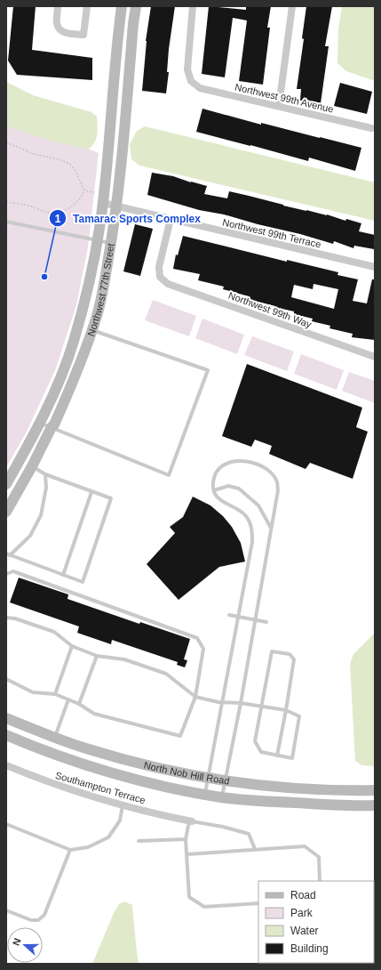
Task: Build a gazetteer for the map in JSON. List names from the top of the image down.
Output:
{
  "streets": {
    "street": [
      "Northwest 99th Avenue",
      "Northwest 99th Terrace",
      "Northwest 77th Street",
      "Northwest 99th Way",
      "North Nob Hill Road",
      "Southampton Terrace"
    ]
  },
  "crossings": [
    ["Northwest 99th Terrace", "Northwest 77th Street"],
    ["Northwest 99th Terrace", "Northwest 99th Way"]
  ],
  "places": ["Tamarac Sports Complex"],
  "legend": [
    "Road",
    "Park",
    "Water",
    "Building"
  ],
  "north": "left"
}
